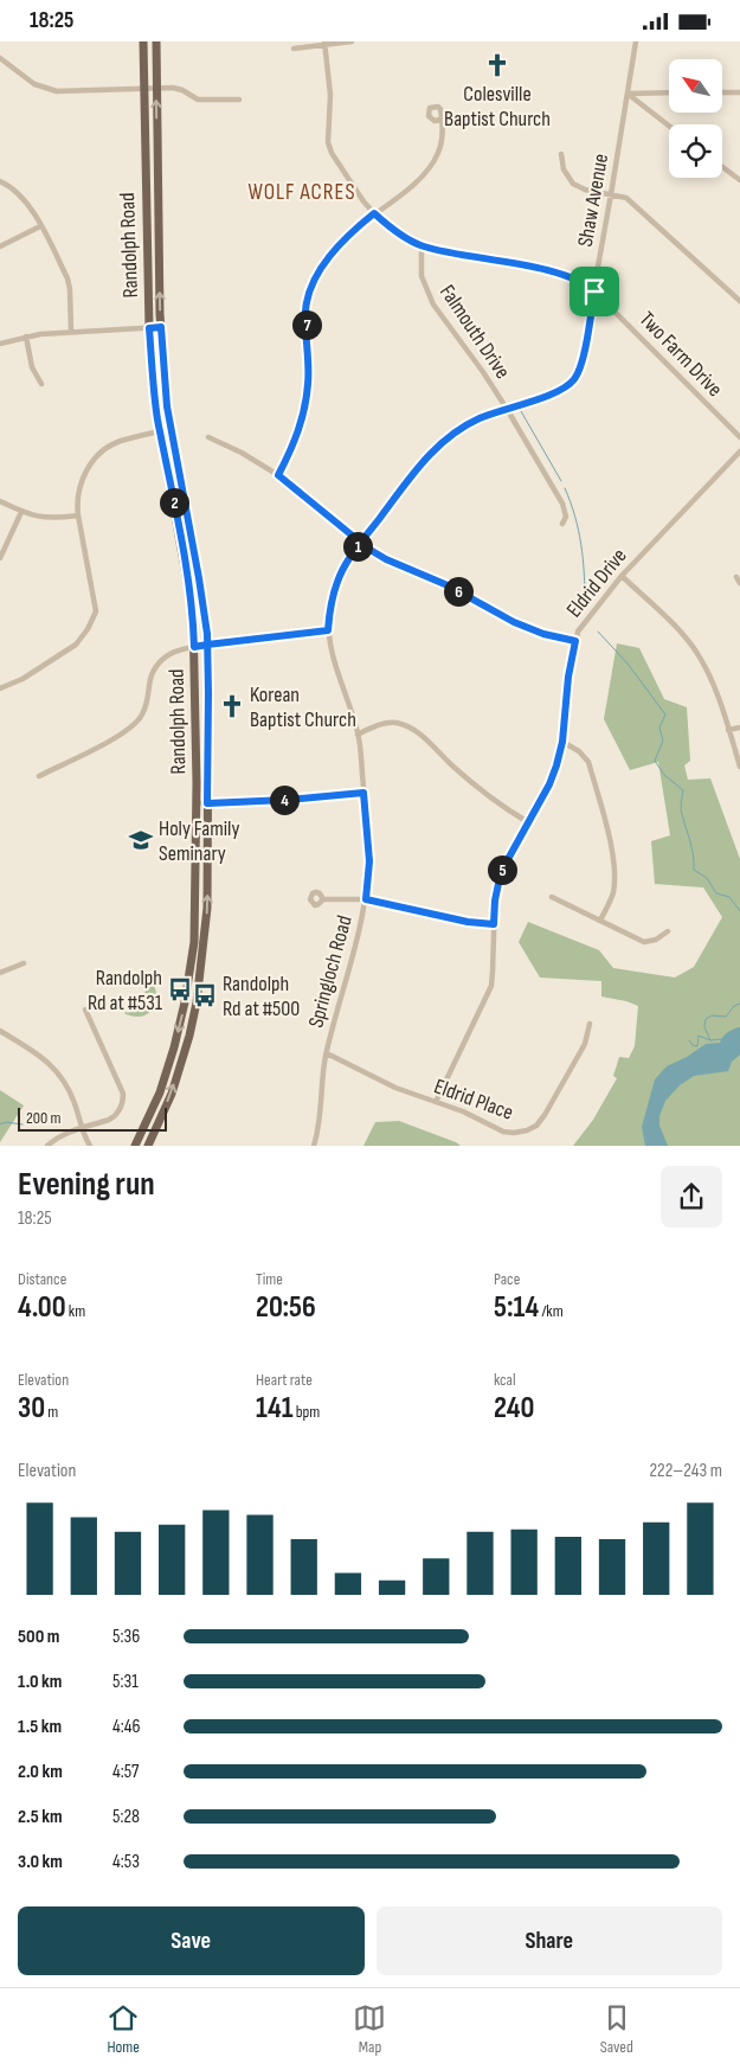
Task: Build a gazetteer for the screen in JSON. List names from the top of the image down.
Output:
{
  "streets": {
    "main road": ["Randolph Road"],
    "street": [
      "Shaw Avenue",
      "Falmouth Drive",
      "Two Farm Drive",
      "Eldrid Drive",
      "Springloch Road",
      "Eldrid Place"
    ]
  },
  "crossings": [
    ["Shaw Avenue", "Falmouth Drive"],
    ["Shaw Avenue", "Two Farm Drive"],
    ["Shaw Avenue", "Springloch Road"],
    ["Falmouth Drive", "Two Farm Drive"],
    ["Eldrid Drive", "Eldrid Place"],
    ["Springloch Road", "Eldrid Place"]
  ],
  "districts": ["WOLF ACRES"],
  "places": {
    "church": ["Colesville Baptist Church", "Korean Baptist Church"],
    "school or university": ["Holy Family Seminary"],
    "bus stop": ["Randolph Rd at #531", "Randolph Rd at #500"]
  },
  "scale_bar": "200 m",
  "north": "top left",
  "page": {
    "status": "18:25",
    "pins": [
      "7",
      "2",
      "1",
      "6",
      "4",
      "5"
    ],
    "scale": "200 m",
    "heading": ["Evening run", "18:25"],
    "stats": [
      ["Distance", "4.00 km"],
      ["Time", "20:56"],
      ["Pace", "5:14 /km"],
      ["Elevation", "30 m"],
      ["Heart rate", "141 bpm"],
      ["kcal", "240"]
    ],
    "chart": ["Elevation", "222–243 m"],
    "list": [
      {
        "name": "500 m",
        "note": "5:36"
      },
      {
        "name": "1.0 km",
        "note": "5:31"
      },
      {
        "name": "1.5 km",
        "note": "4:46"
      },
      {
        "name": "2.0 km",
        "note": "4:57"
      },
      {
        "name": "2.5 km",
        "note": "5:28"
      },
      {
        "name": "3.0 km",
        "note": "4:53"
      }
    ],
    "buttons": ["Save", "Share"],
    "tabs": ["Home", "Map", "Saved"]
  }
}
